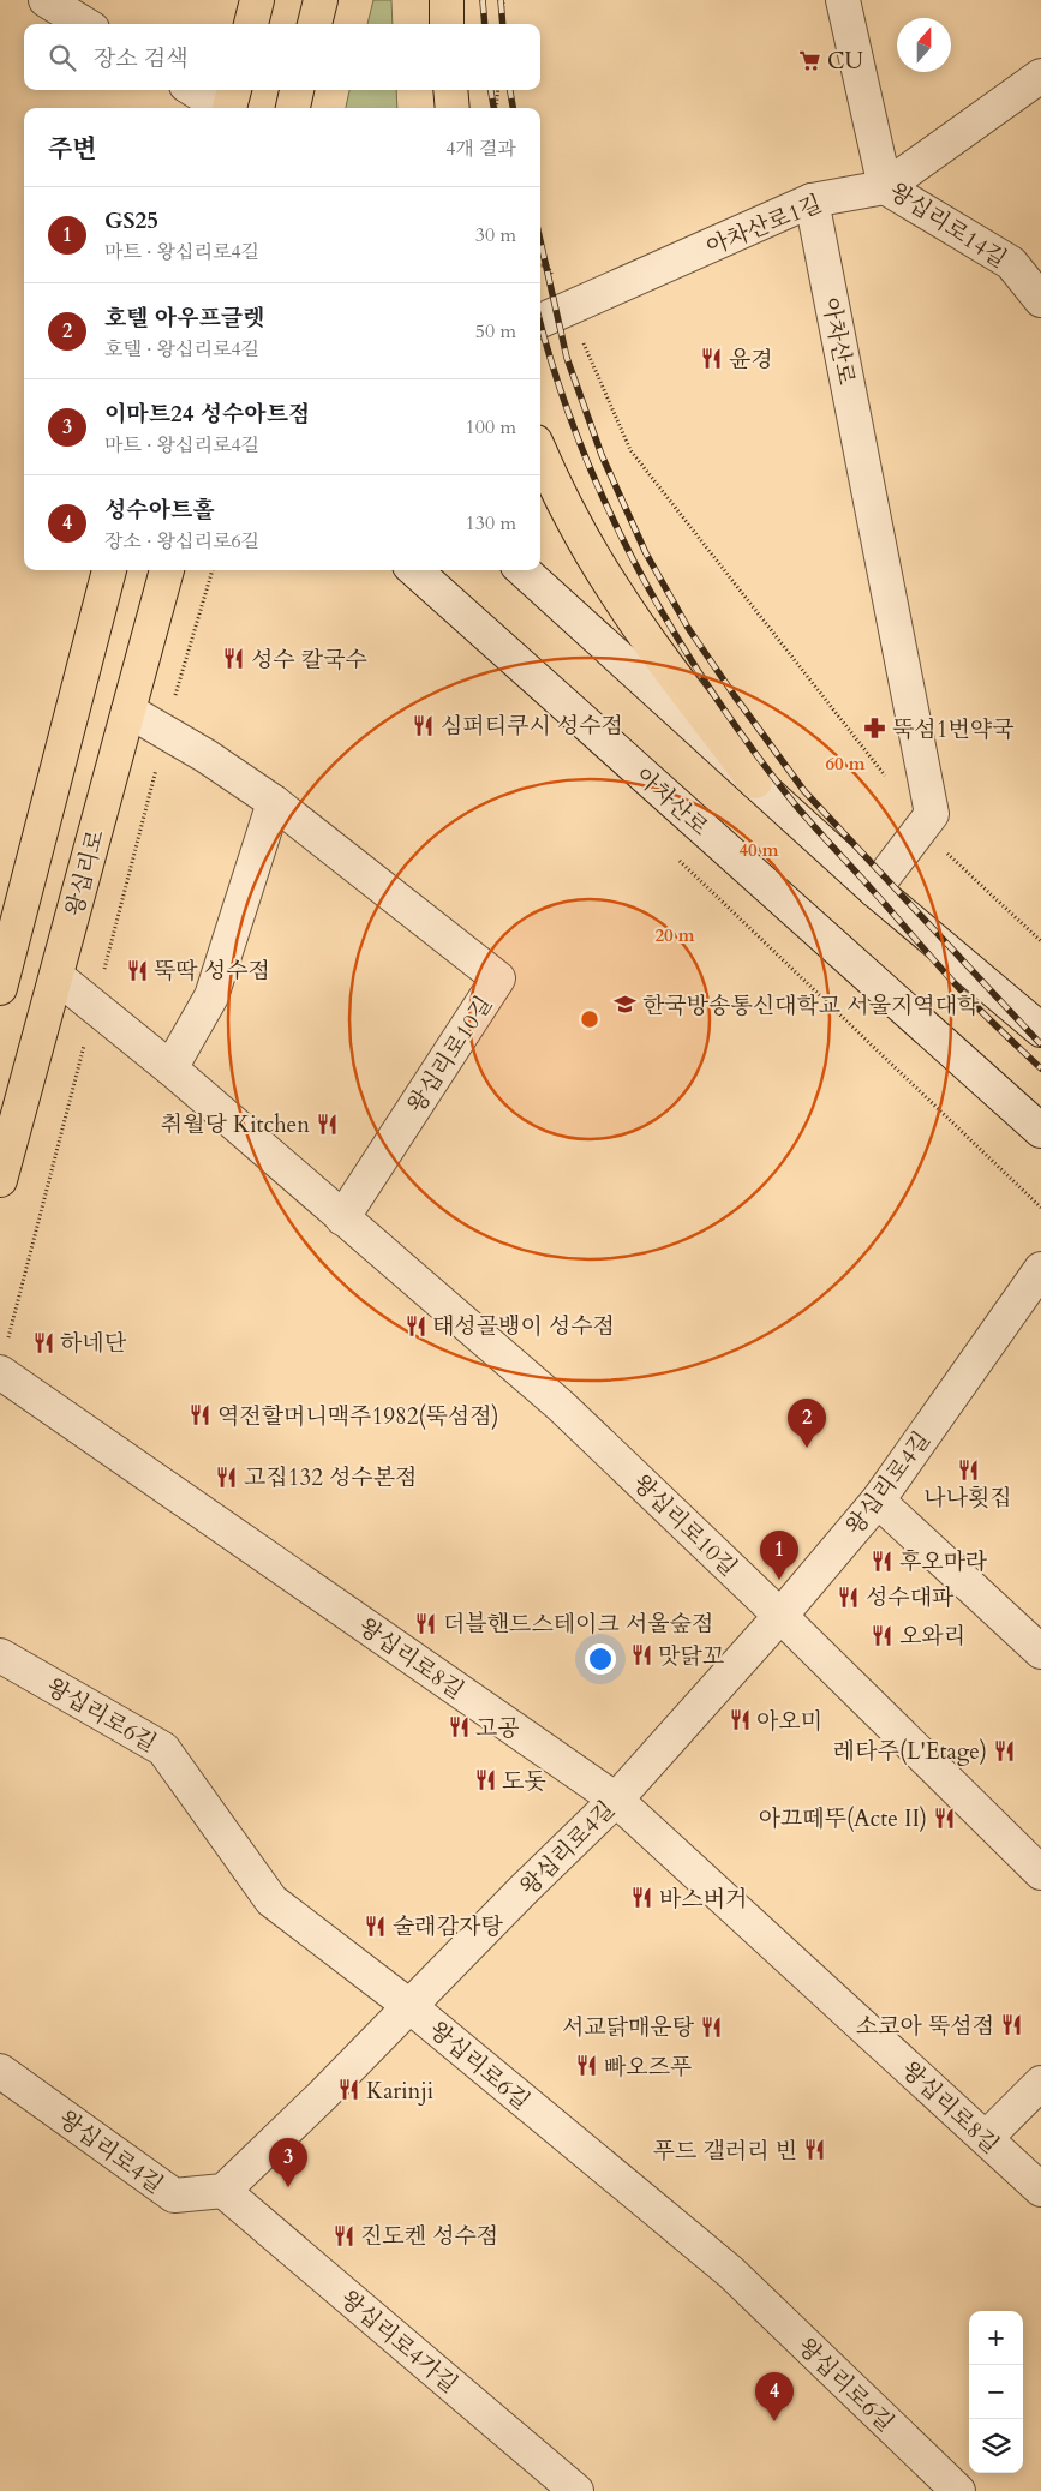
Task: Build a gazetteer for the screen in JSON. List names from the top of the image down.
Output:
{
  "streets": {
    "main road": ["왕십리로"],
    "street": [
      "아차산로1길",
      "왕십리로14길",
      "아차산로",
      "왕십리로10길",
      "왕십리로4길",
      "왕십리로8길",
      "왕십리로6길",
      "왕십리로4가길"
    ]
  },
  "crossings": [
    ["아차산로1길", "왕십리로14길"],
    ["아차산로1길", "아차산로"],
    ["왕십리로", "왕십리로10길"],
    ["왕십리로10길", "왕십리로4길"],
    ["왕십리로4길", "왕십리로8길"],
    ["왕십리로4길", "왕십리로6길"],
    ["왕십리로4길", "왕십리로4가길"]
  ],
  "places": {
    "supermarket": ["CU"],
    "restaurant": [
      "윤경",
      "성수 칼국수",
      "심퍼티쿠시 성수점",
      "뚝딱 성수점",
      "취월당 Kitchen",
      "태성골뱅이 성수점",
      "하네단",
      "역전할머니맥주1982(뚝섬점)",
      "나나횟집",
      "고집132 성수본점",
      "후오마라",
      "성수대파",
      "더블핸드스테이크 서울숲점",
      "오와리",
      "맛닭꼬",
      "아오미",
      "고공",
      "레타주(L'Etage)",
      "도돗",
      "아끄떼뚜(Acte II)",
      "바스버거",
      "술래감자탕",
      "소코아 뚝섬점",
      "서교닭매운탕",
      "빠오즈푸",
      "Karinji",
      "푸드 갤러리 빈",
      "진도켄 성수점"
    ],
    "pharmacy": ["뚝섬1번약국"],
    "school or university": ["한국방송통신대학교 서울지역대학"]
  },
  "north": "top",
  "page": {
    "search": "장소 검색",
    "heading": ["주변", "4개 결과"],
    "list": [
      {
        "mark": "1",
        "name": "GS25",
        "note": "마트 · 왕십리로4길",
        "value": "30 m"
      },
      {
        "mark": "2",
        "name": "호텔 아우프글렛",
        "note": "호텔 · 왕십리로4길",
        "value": "50 m"
      },
      {
        "mark": "3",
        "name": "이마트24 성수아트점",
        "note": "마트 · 왕십리로4길",
        "value": "100 m"
      },
      {
        "mark": "4",
        "name": "성수아트홀",
        "note": "장소 · 왕십리로6길",
        "value": "130 m"
      }
    ],
    "pins": [
      "2",
      "1",
      "3",
      "4"
    ],
    "map_buttons": ["+", "−"]
  },
  "rings": ["60 m", "40 m", "20 m"]
}
